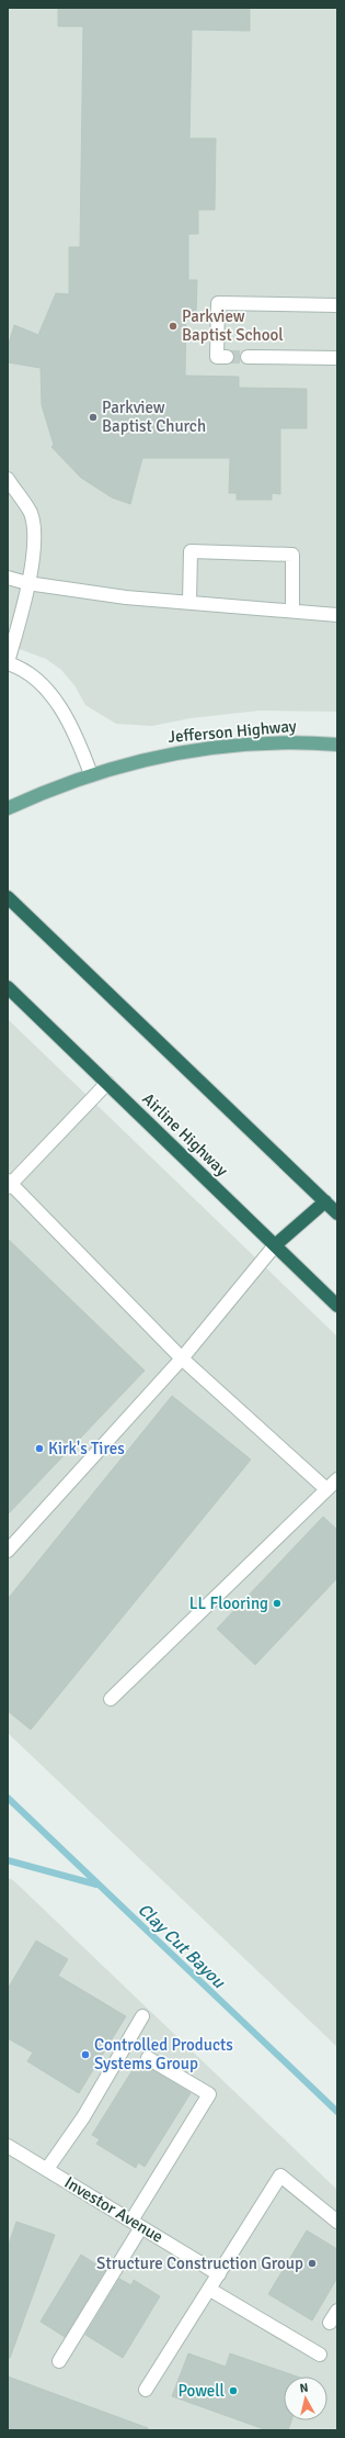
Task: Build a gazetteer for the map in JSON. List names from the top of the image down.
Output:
{
  "streets": {
    "highway": ["Airline Highway"],
    "main road": ["Jefferson Highway"],
    "street": ["Investor Avenue"]
  },
  "water": ["Clay Cut Bayou"],
  "places": [
    "Parkview Baptist School",
    "Parkview Baptist Church",
    "Kirk's Tires",
    "LL Flooring",
    "Controlled Products Systems Group",
    "Structure Construction Group",
    "Powell"
  ],
  "north": "top"
}
